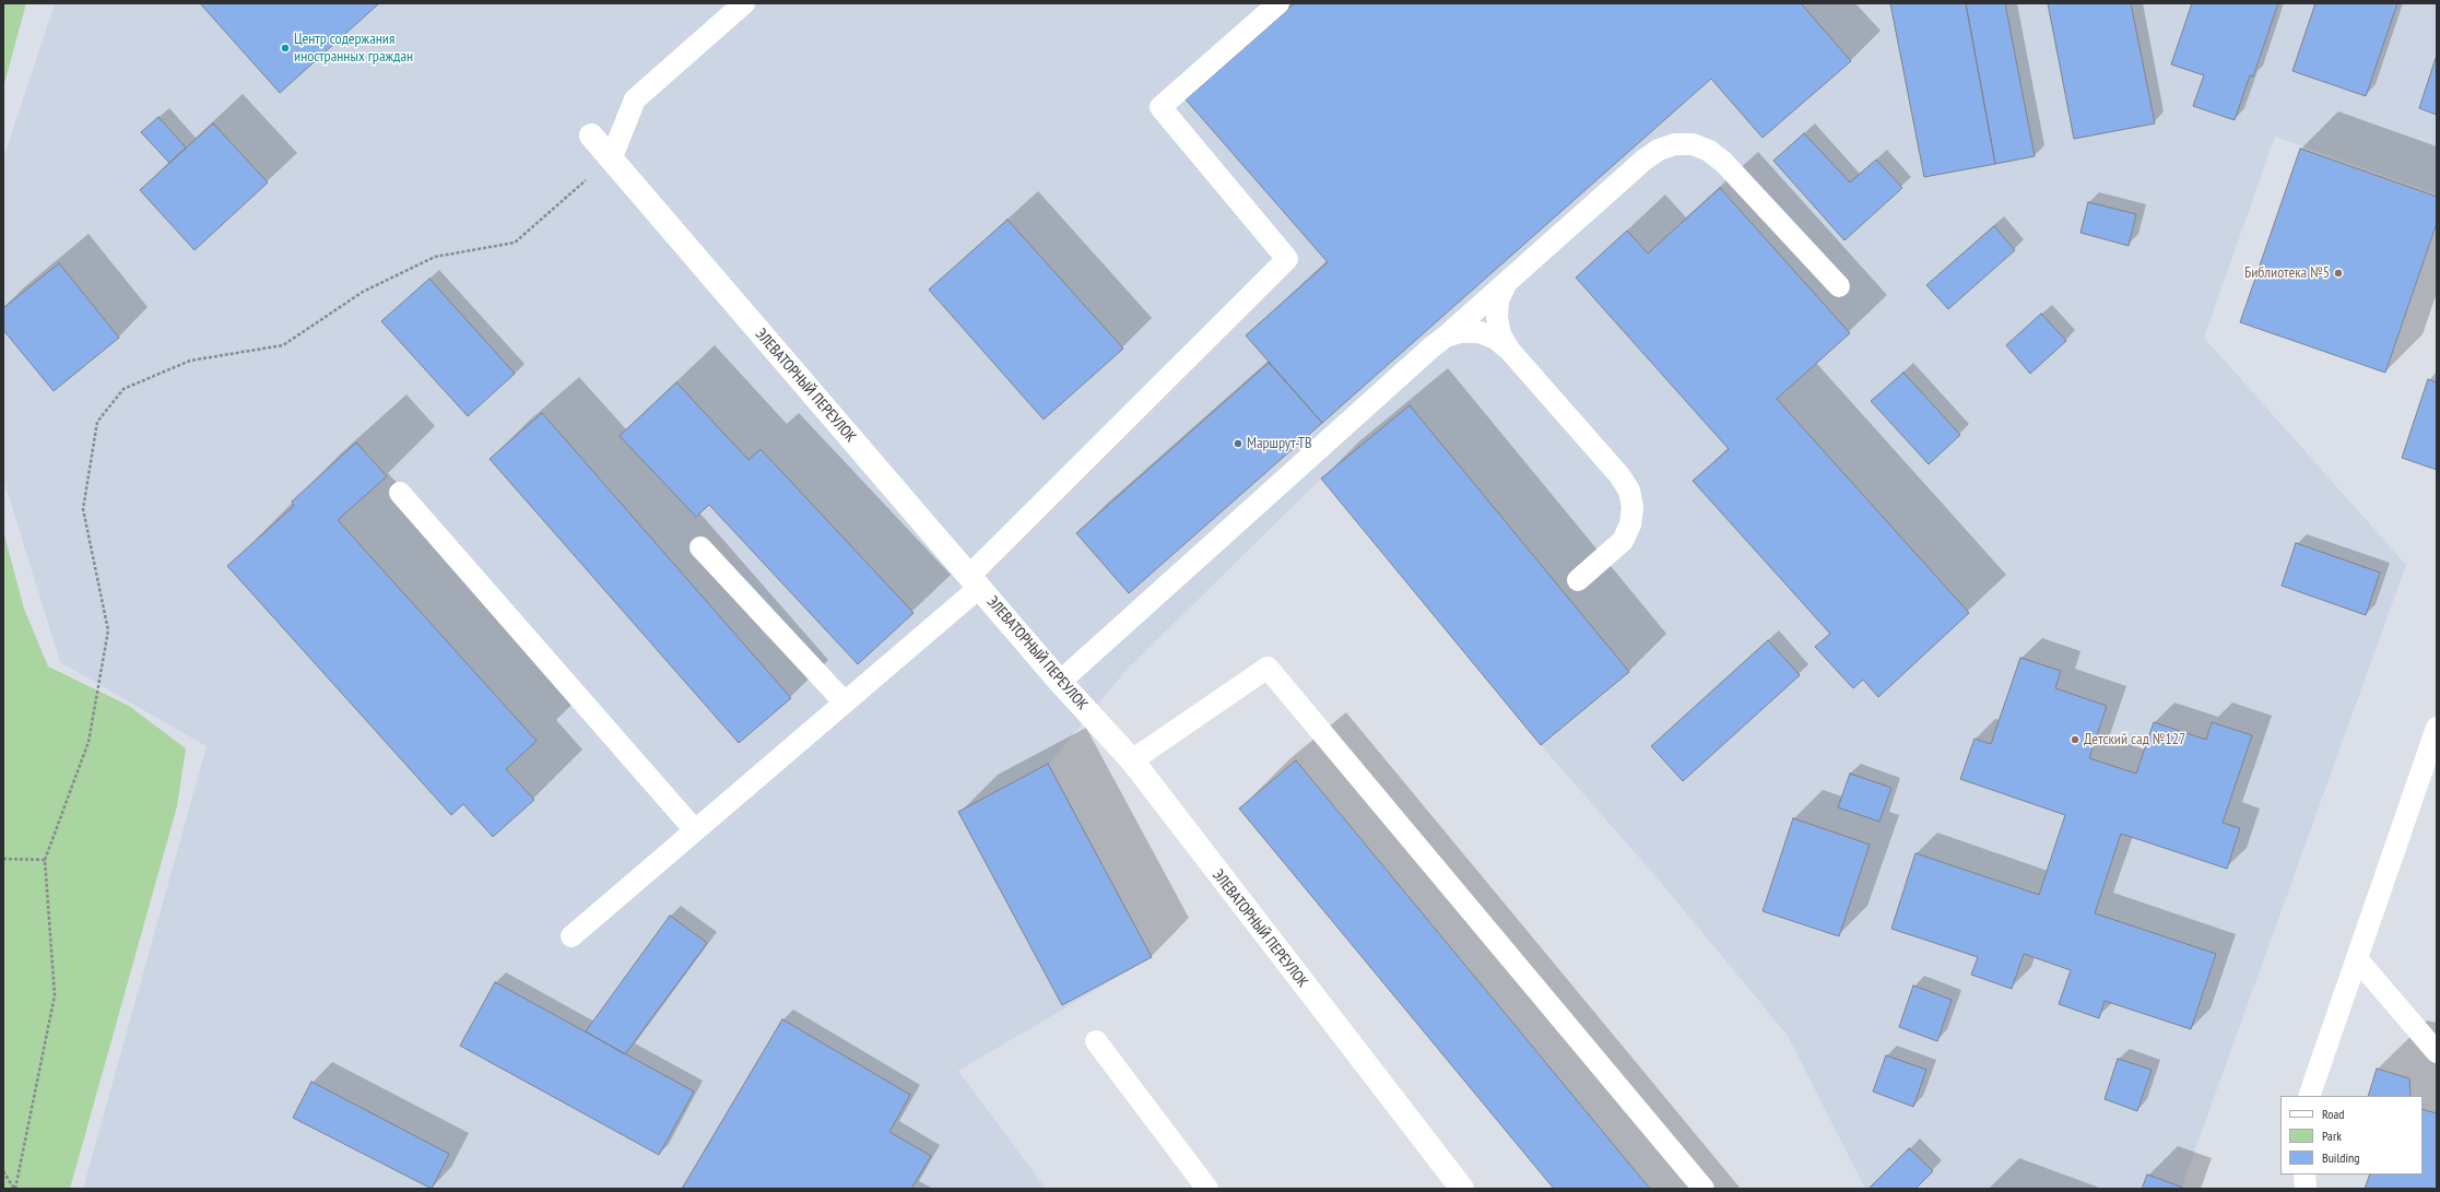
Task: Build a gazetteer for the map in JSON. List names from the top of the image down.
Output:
{
  "streets": {
    "street": ["ЭЛЕВАТОРНЫЙ ПЕРЕУЛОК"]
  },
  "places": [
    "Центр содержания иностранных граждан",
    "Библиотека №5",
    "Маршрут-ТВ",
    "Детский сад №127"
  ],
  "legend": ["Road", "Park", "Building"]
}
